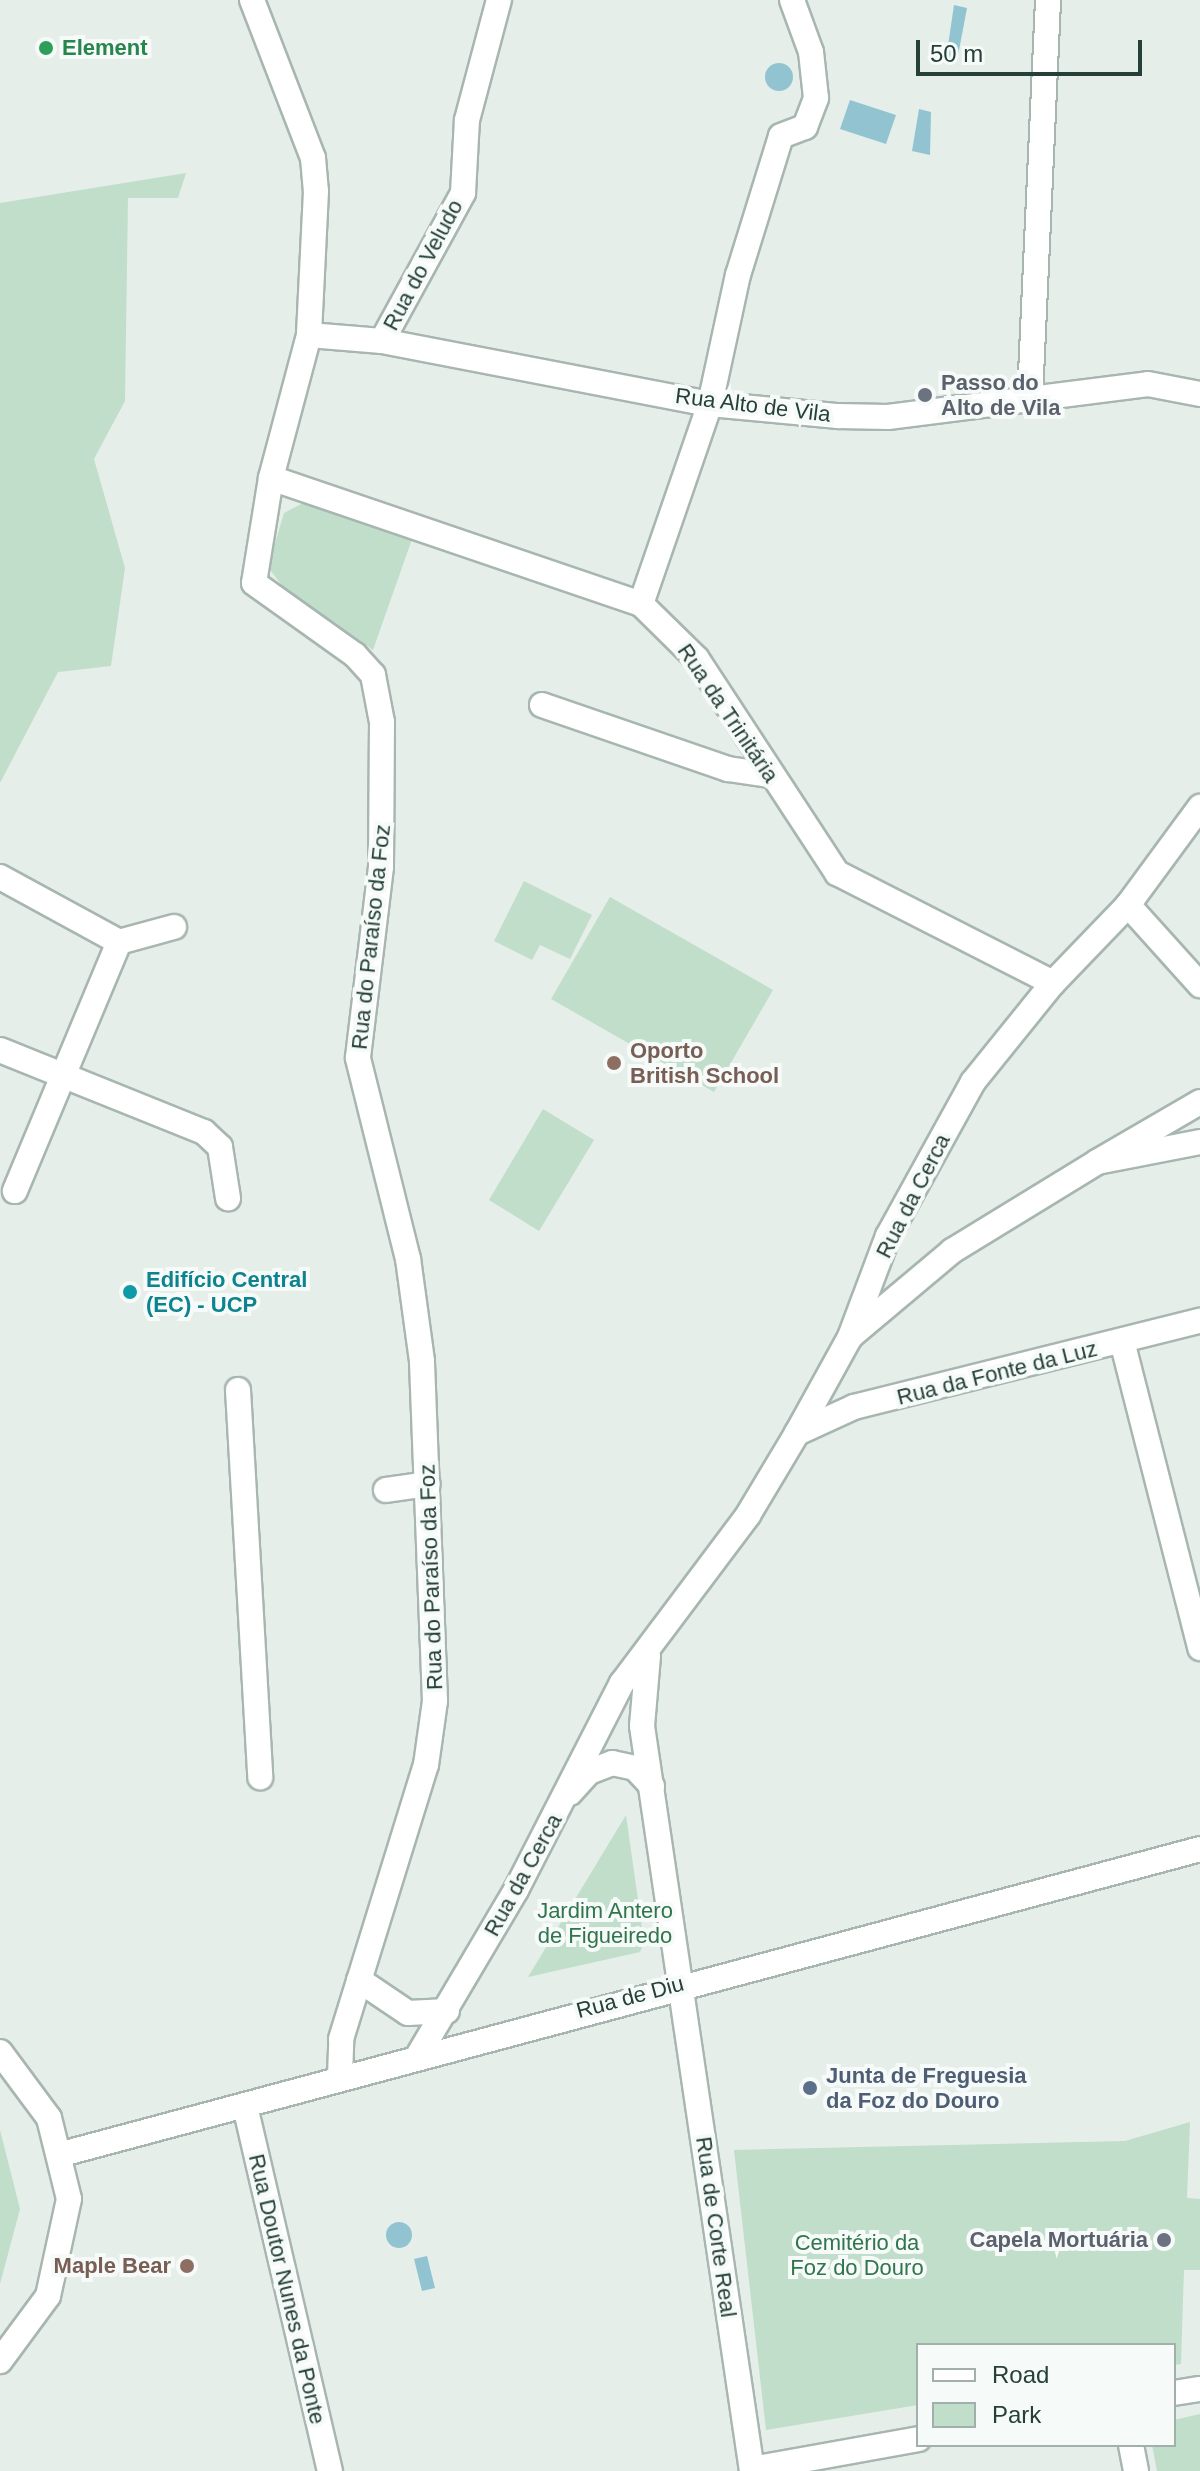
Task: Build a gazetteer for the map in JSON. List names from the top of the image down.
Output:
{
  "streets": {
    "street": [
      "Rua do Veludo",
      "Rua Alto de Vila",
      "Rua da Trinitária",
      "Rua do Paraíso da Foz",
      "Rua da Cerca",
      "Rua da Fonte da Luz",
      "Rua de Diu",
      "Rua de Corte Real",
      "Rua Doutor Nunes da Ponte"
    ]
  },
  "crossings": [
    ["Rua do Veludo", "Rua Alto de Vila"],
    ["Rua Alto de Vila", "Rua do Paraíso da Foz"],
    ["Rua da Trinitária", "Rua do Paraíso da Foz"],
    ["Rua da Trinitária", "Rua da Cerca"],
    ["Rua do Paraíso da Foz", "Rua de Diu"],
    ["Rua da Cerca", "Rua da Fonte da Luz"],
    ["Rua da Cerca", "Rua de Diu"],
    ["Rua de Diu", "Rua de Corte Real"],
    ["Rua de Diu", "Rua Doutor Nunes da Ponte"]
  ],
  "parks": ["Jardim Antero de Figueiredo", "Cemitério da Foz do Douro"],
  "places": [
    "Element",
    "Passo do Alto de Vila",
    "Oporto British School",
    "Edifício Central (EC) - UCP",
    "Junta de Freguesia da Foz do Douro",
    "Capela Mortuária",
    "Maple Bear"
  ],
  "legend": ["Road", "Park"],
  "scale_bar": "50 m"
}
